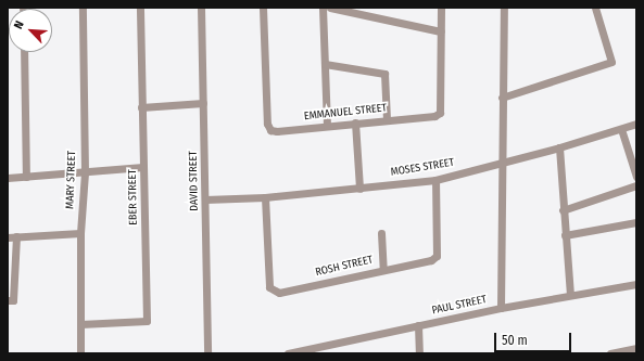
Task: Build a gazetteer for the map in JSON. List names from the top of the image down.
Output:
{
  "streets": {
    "street": [
      "EMMANUEL STREET",
      "MOSES STREET",
      "MARY STREET",
      "DAVID STREET",
      "EBER STREET",
      "ROSH STREET",
      "PAUL STREET"
    ]
  },
  "crossings": [
    ["MOSES STREET", "DAVID STREET"],
    ["MOSES STREET", "ROSH STREET"],
    ["MARY STREET", "EBER STREET"]
  ],
  "scale_bar": "50 m",
  "north": "top left"
}
